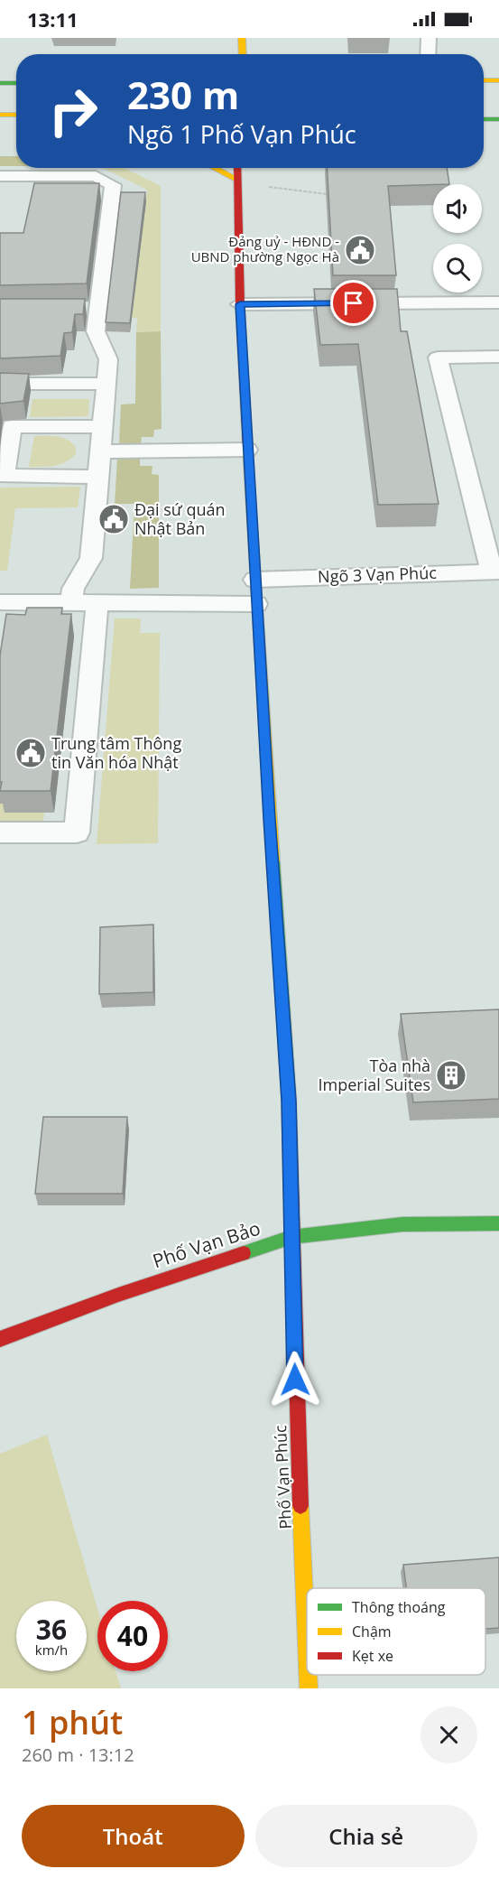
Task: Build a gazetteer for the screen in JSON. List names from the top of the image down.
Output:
{
  "streets": {
    "street": ["Phố Vạn Bảo", "Phố Vạn Phúc"],
    "lane": ["Ngõ 3 Vạn Phúc"]
  },
  "crossings": [
    ["Ngõ 3 Vạn Phúc", "Phố Vạn Phúc"],
    ["Phố Vạn Bảo", "Phố Vạn Phúc"]
  ],
  "places": {
    "public building": ["Đảng uỷ - HĐND - UBND phường Ngọc Hà", "Đại sứ quán Nhật Bản", "Trung tâm Thông tin Văn hóa Nhật"],
    "building": ["Tòa nhà Imperial Suites"]
  },
  "legend": ["Thông thoáng", "Chậm", "Kẹt xe"],
  "page": {
    "status": "13:11",
    "turn": ["230 m", "Ngõ 1 Phố Vạn Phúc"],
    "speed": "36 km/h",
    "limit": "40",
    "heading": ["1 phút", "260 m · 13:12"],
    "buttons": ["Thoát", "Chia sẻ"]
  }
}
